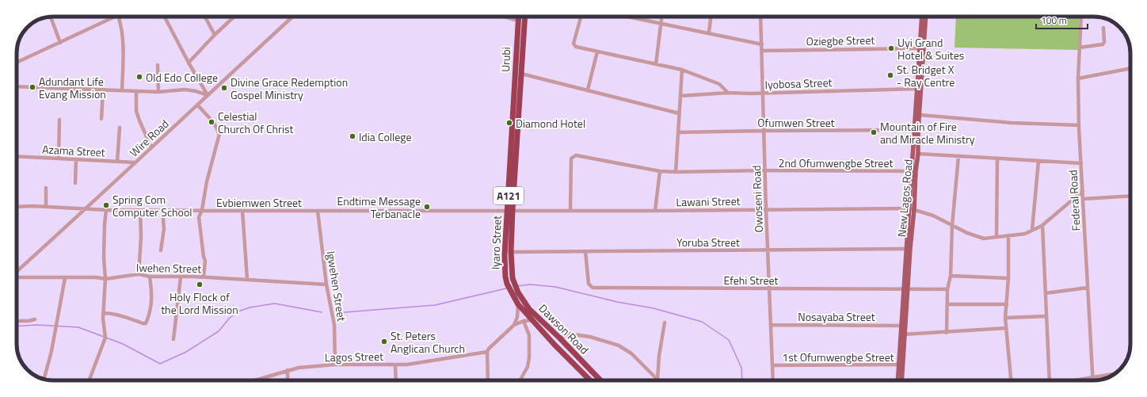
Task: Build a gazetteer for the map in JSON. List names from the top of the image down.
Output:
{
  "streets": {
    "highway": [
      "Urubi",
      "A121",
      "Iyaro Street",
      "Dawson Road"
    ],
    "main road": ["New Lagos Road"],
    "street": [
      "Oziegbe Street",
      "Iyobosa Street",
      "Ofumwen Street",
      "Wire Road",
      "Azama Street",
      "2nd Ofumwengbe Street",
      "Owoseni Road",
      "Federal Road",
      "Lawani Street",
      "Evbiemwen Street",
      "Yoruba Street",
      "Iwehen Street",
      "Efehi Street",
      "Igwehen Street",
      "Nosayaba Street",
      "Lagos Street",
      "1st Ofumwengbe Street"
    ]
  },
  "crossings": [
    ["Oziegbe Street", "New Lagos Road"],
    ["Oziegbe Street", "Owoseni Road"],
    ["Urubi", "Iyaro Street"],
    ["Iyobosa Street", "New Lagos Road"],
    ["Iyobosa Street", "Owoseni Road"],
    ["Ofumwen Street", "New Lagos Road"],
    ["Ofumwen Street", "Owoseni Road"],
    ["Wire Road", "Azama Street"],
    ["Wire Road", "Evbiemwen Street"],
    ["2nd Ofumwengbe Street", "New Lagos Road"],
    ["2nd Ofumwengbe Street", "Owoseni Road"],
    ["2nd Ofumwengbe Street", "Lawani Street"],
    ["New Lagos Road", "Lawani Street"],
    ["New Lagos Road", "Yoruba Street"],
    ["New Lagos Road", "Efehi Street"],
    ["New Lagos Road", "Nosayaba Street"],
    ["New Lagos Road", "1st Ofumwengbe Street"],
    ["Owoseni Road", "Lawani Street"],
    ["Owoseni Road", "Yoruba Street"],
    ["Owoseni Road", "Efehi Street"],
    ["Owoseni Road", "Nosayaba Street"],
    ["Owoseni Road", "1st Ofumwengbe Street"],
    ["Federal Road", "Lawani Street"],
    ["Lawani Street", "Evbiemwen Street"],
    ["Lawani Street", "Iyaro Street"],
    ["Evbiemwen Street", "Iyaro Street"],
    ["Evbiemwen Street", "Igwehen Street"],
    ["Yoruba Street", "Iyaro Street"],
    ["Yoruba Street", "Efehi Street"],
    ["Iyaro Street", "Dawson Road"],
    ["Iwehen Street", "Igwehen Street"],
    ["Igwehen Street", "Lagos Street"]
  ],
  "places": [
    "Uyi Grand Hotel & Suites",
    "St. Bridget X - Ray Centre",
    "Old Edo College",
    "Adundant Life Evang Mission",
    "Divine Grace Redemption Gospel Ministry",
    "Celestial Church Of Christ",
    "Diamond Hotel",
    "Mountain of Fire and Miracle Ministry",
    "Idia College",
    "Spring Com Computer School",
    "Endtime Message Terbanacle",
    "Holy Flock of the Lord Mission",
    "St. Peters Anglican Church"
  ],
  "scale_bar": "100 m"
}
